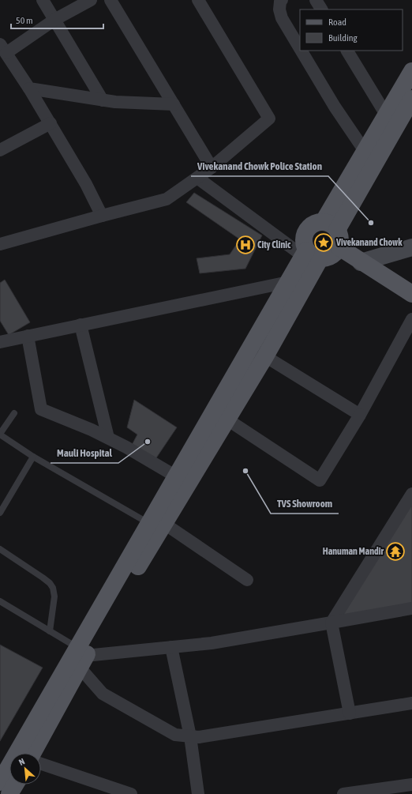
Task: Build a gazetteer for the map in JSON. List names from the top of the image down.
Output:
{
  "places": {
    "other": ["Vivekanand Chowk Police Station", "Mauli Hospital", "TVS Showroom"],
    "place": ["Vivekanand Chowk"],
    "hospital": ["City Clinic"],
    "temple": ["Hanuman Mandir"]
  },
  "legend": ["Road", "Building"],
  "scale_bar": "50 m",
  "north": "top left"
}
